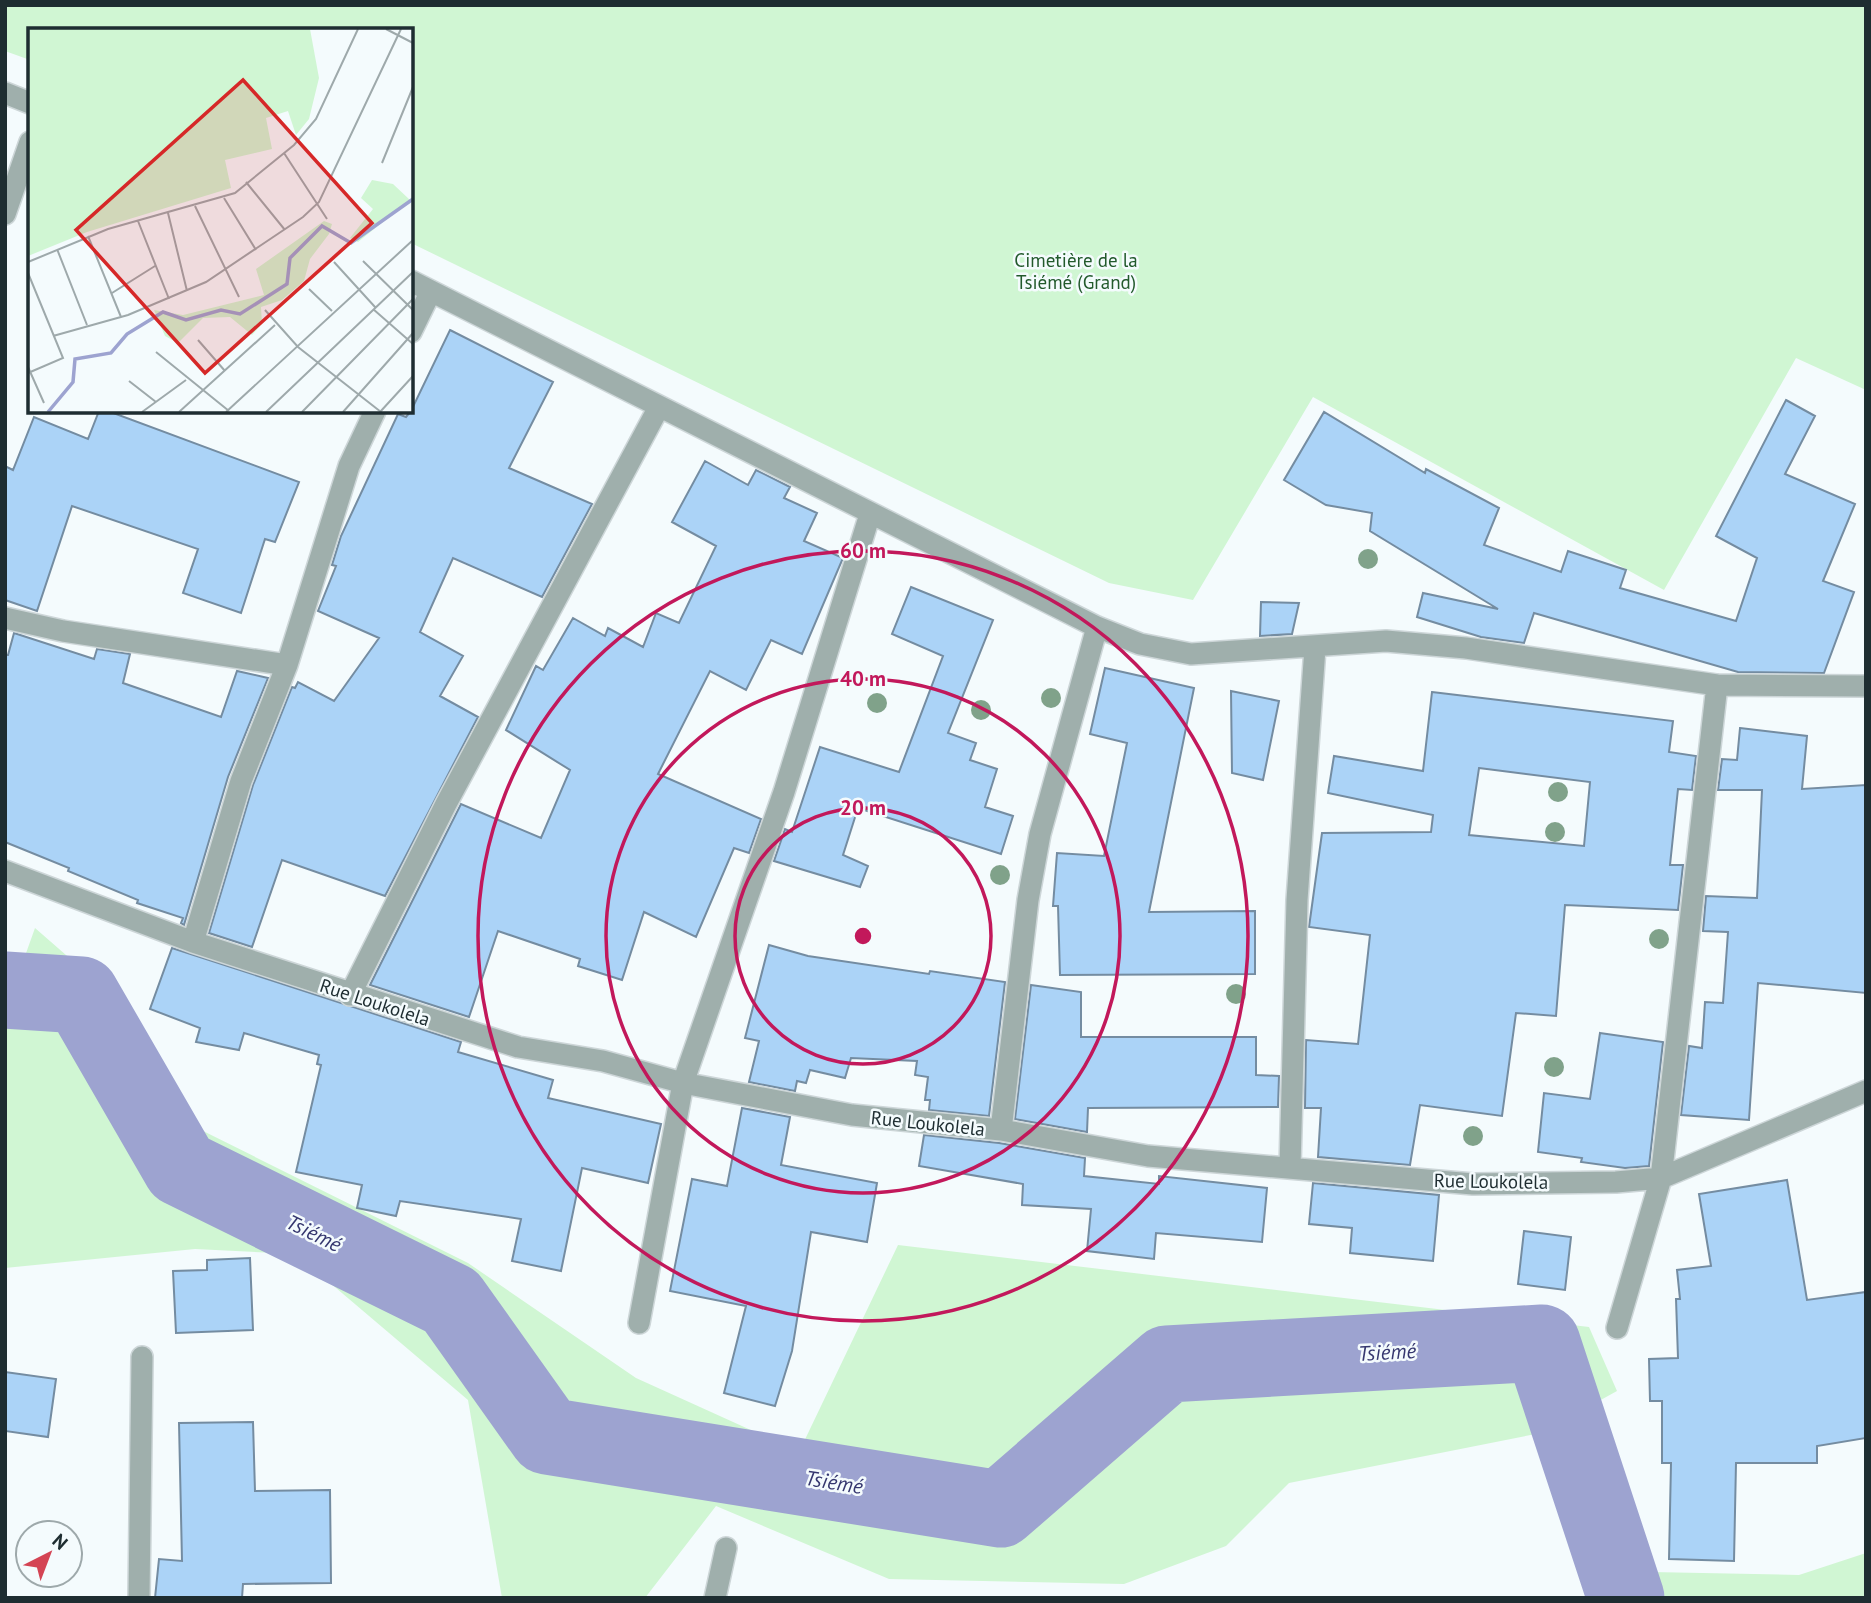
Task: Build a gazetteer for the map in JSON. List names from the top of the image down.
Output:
{
  "streets": {
    "street": ["Rue Loukolela"]
  },
  "water": ["Tsiémé"],
  "parks": ["Cimetière de la Tsiémé (Grand)"],
  "north": "top right",
  "rings": ["60 m", "40 m", "20 m"]
}
